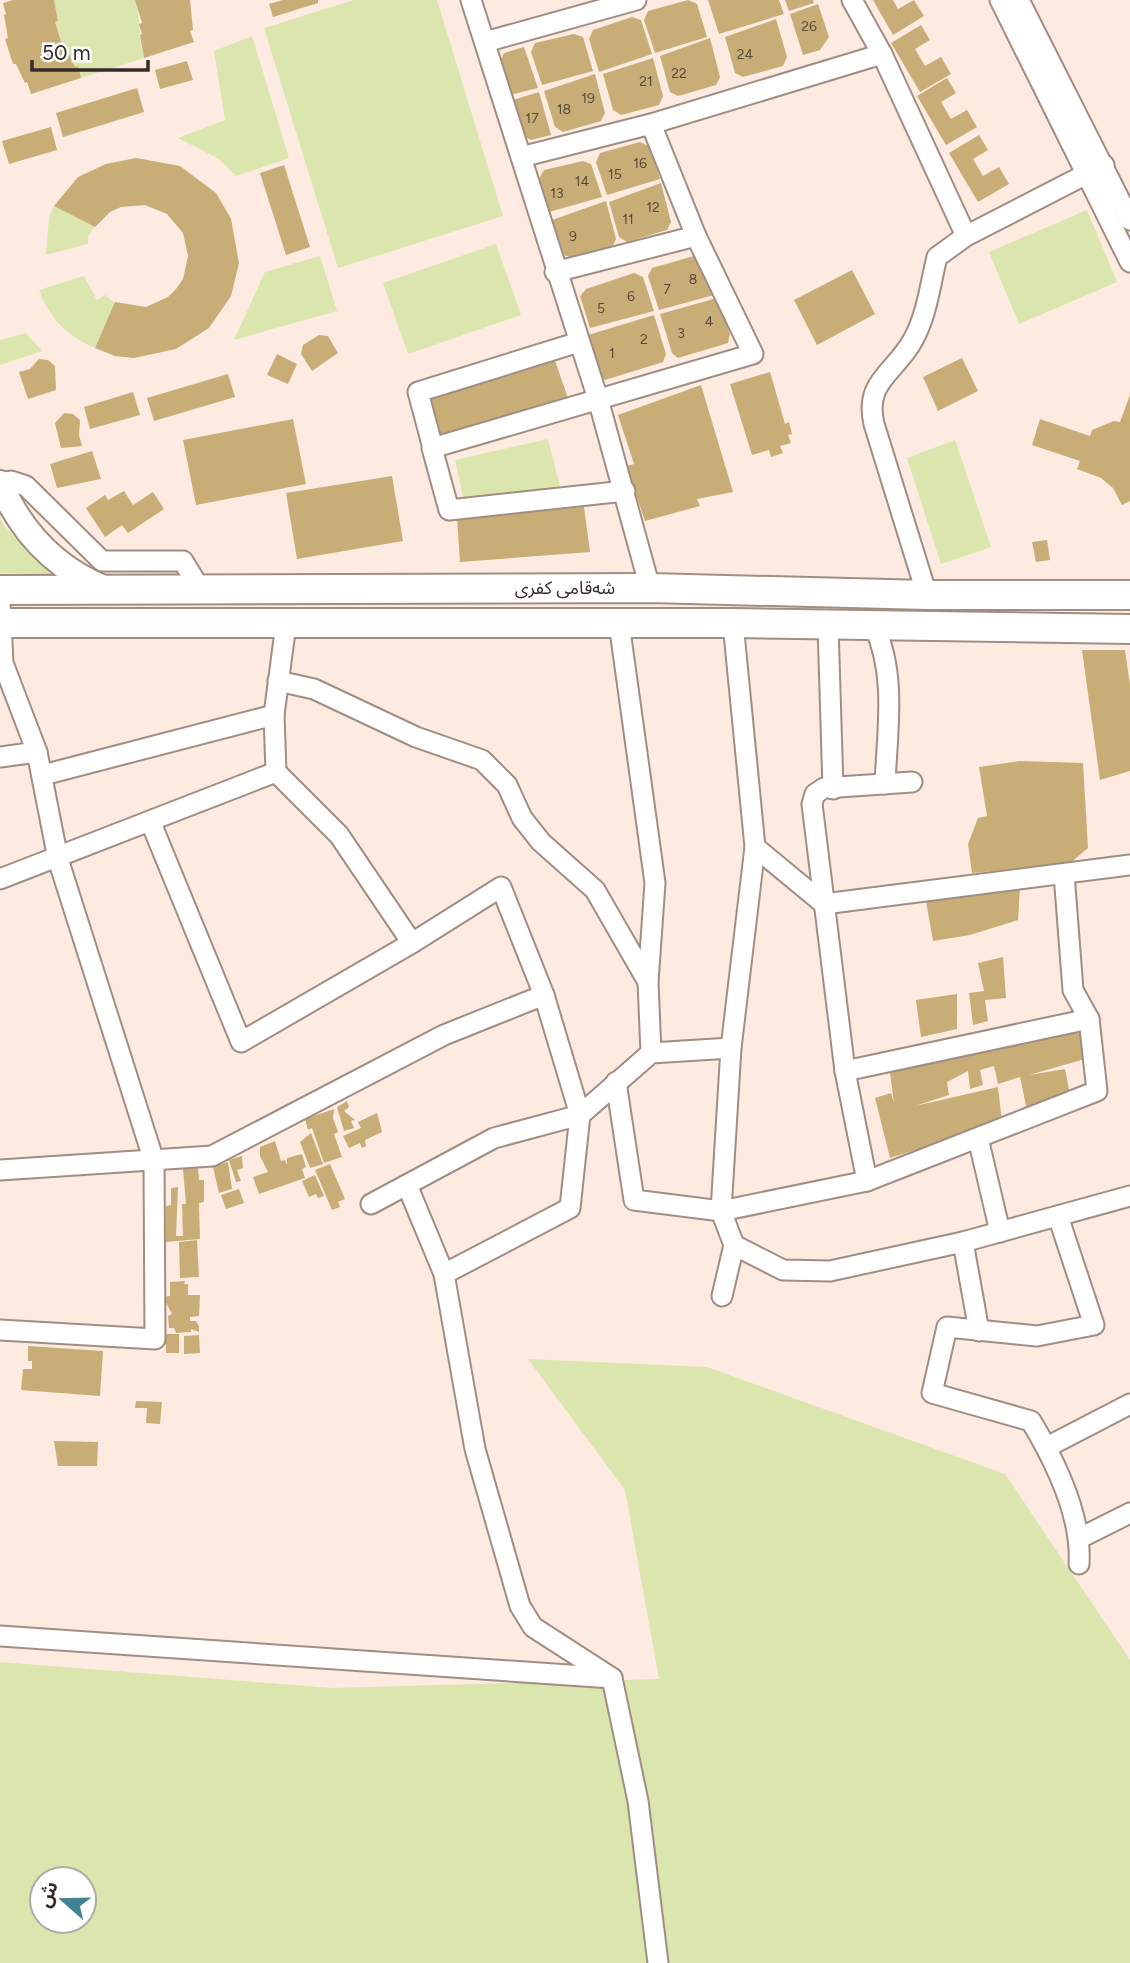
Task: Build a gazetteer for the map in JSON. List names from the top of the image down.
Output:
{
  "streets": {
    "highway": ["شەقامی کفری"]
  },
  "house_numbers": [
    "26",
    "24",
    "22",
    "21",
    "19",
    "18",
    "17",
    "16",
    "15",
    "14",
    "13",
    "12",
    "11",
    "9",
    "8",
    "7",
    "6",
    "5",
    "4",
    "3",
    "2",
    "1"
  ],
  "scale_bar": "50 m",
  "north": "left"
}
